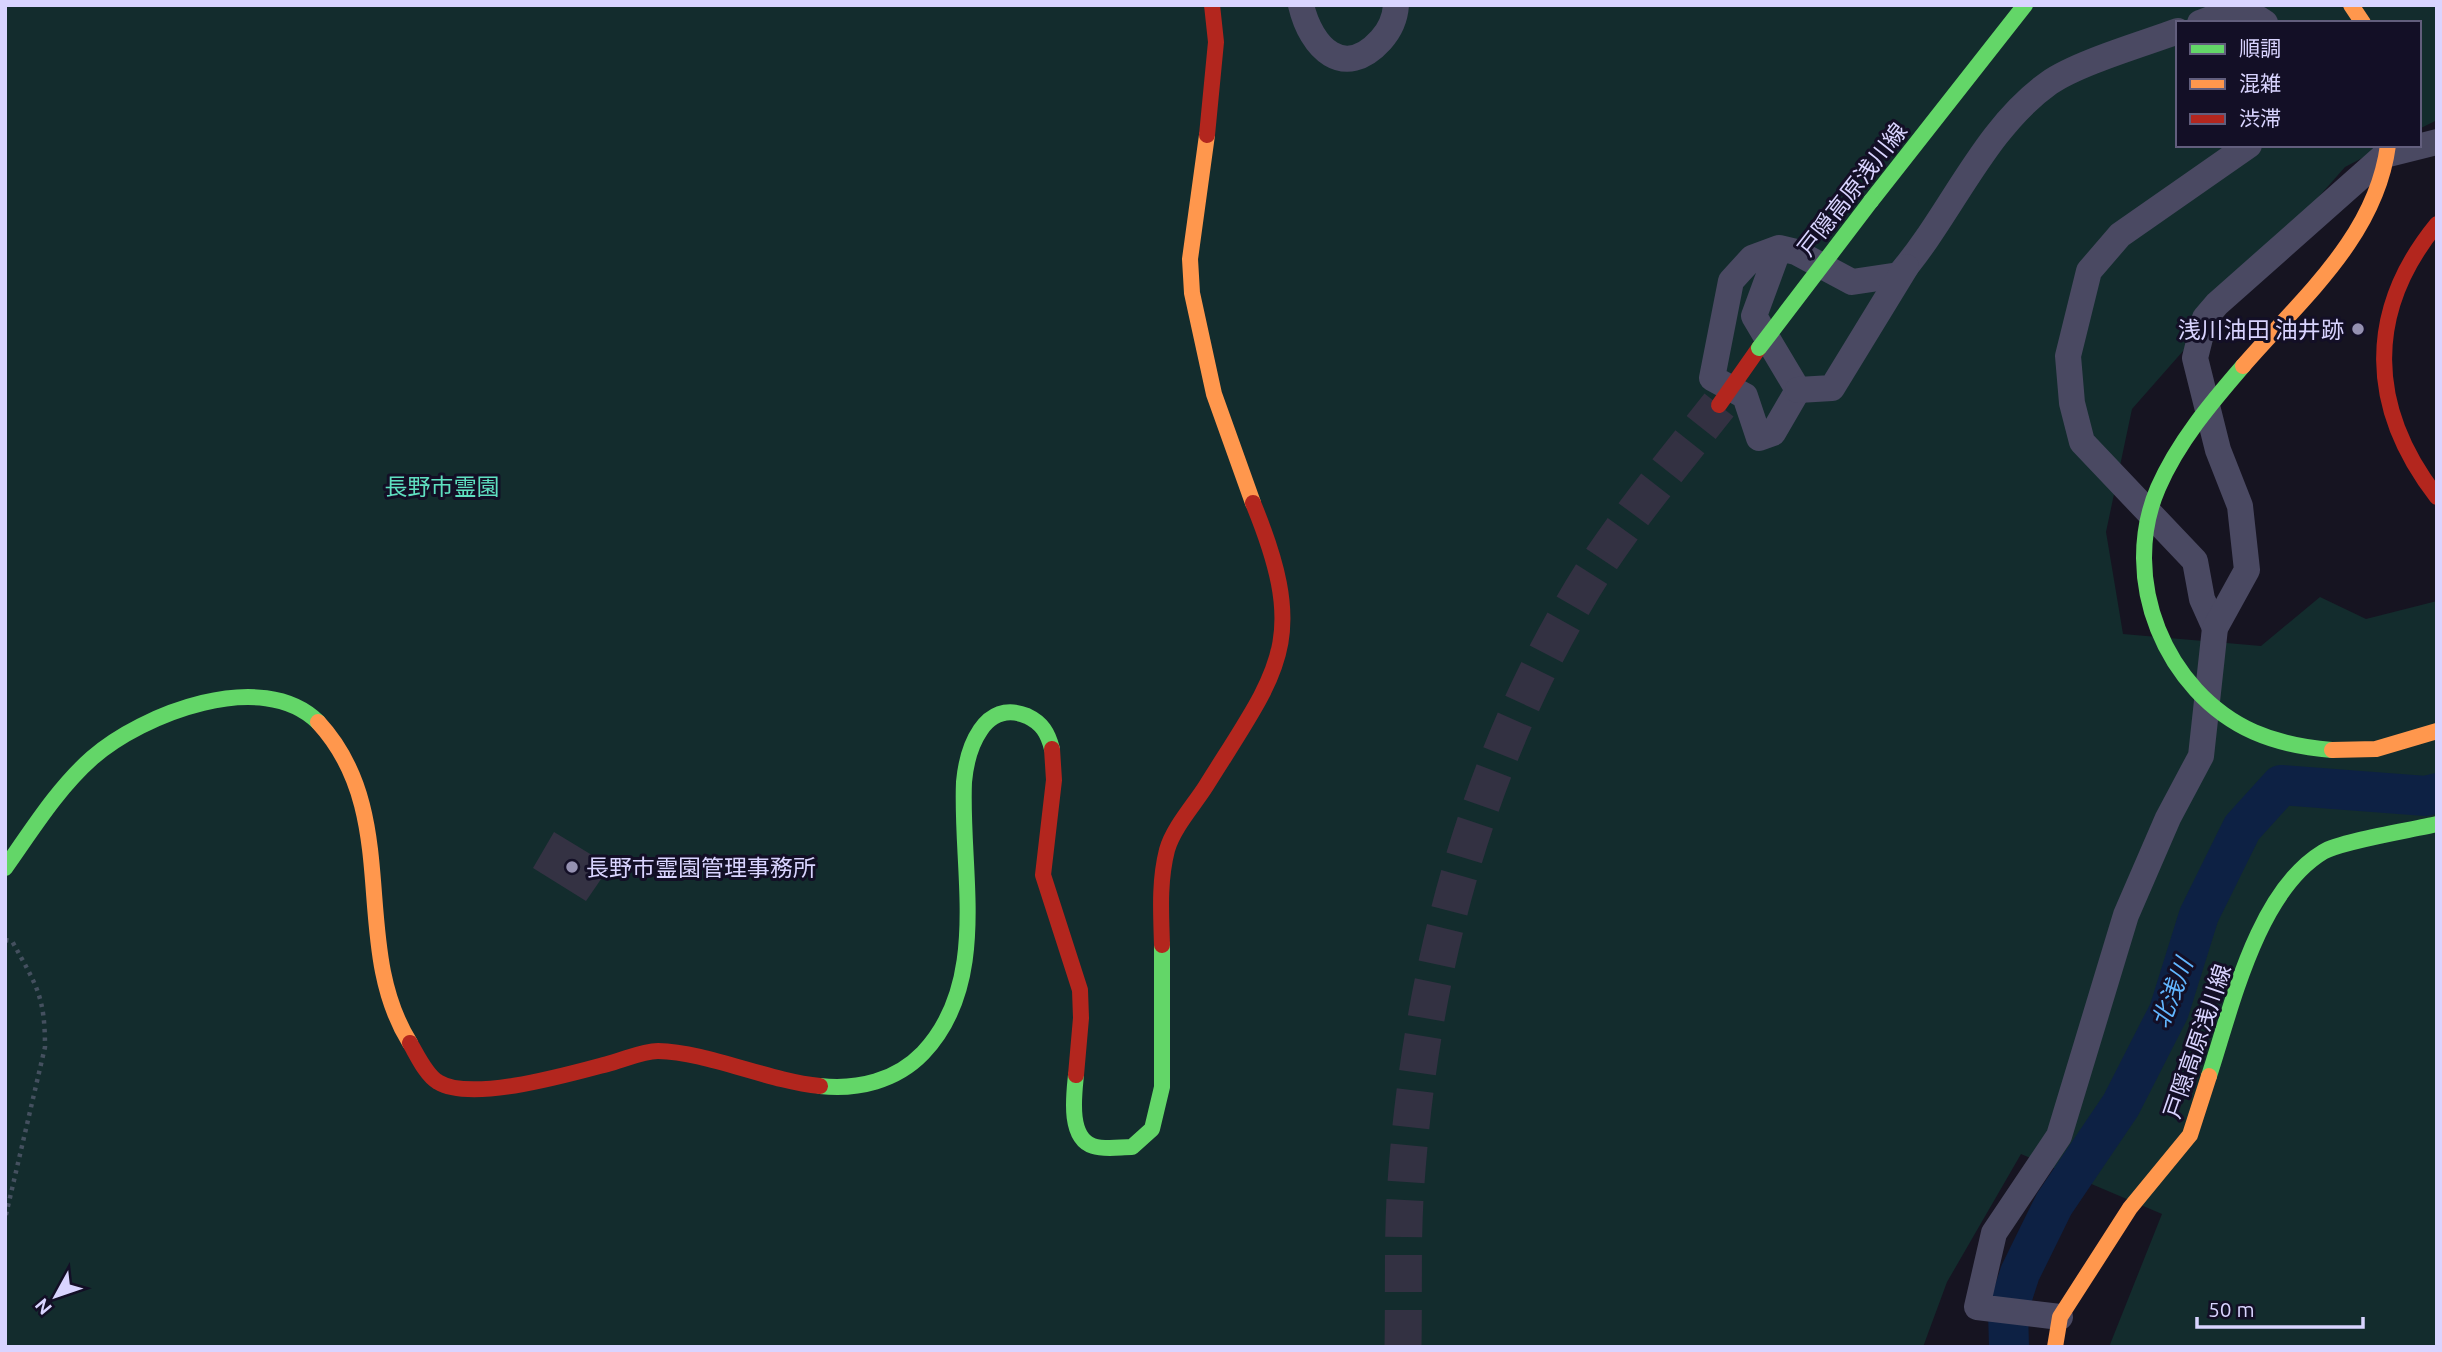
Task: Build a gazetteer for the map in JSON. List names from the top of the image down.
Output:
{
  "streets": {
    "street": ["戸隠高原浅川線"]
  },
  "water": ["北浅川"],
  "parks": ["長野市霊園"],
  "places": ["浅川油田 油井跡", "長野市霊園管理事務所"],
  "legend": ["順調", "混雑", "渋滞"],
  "scale_bar": "50 m",
  "north": "bottom left"
}
